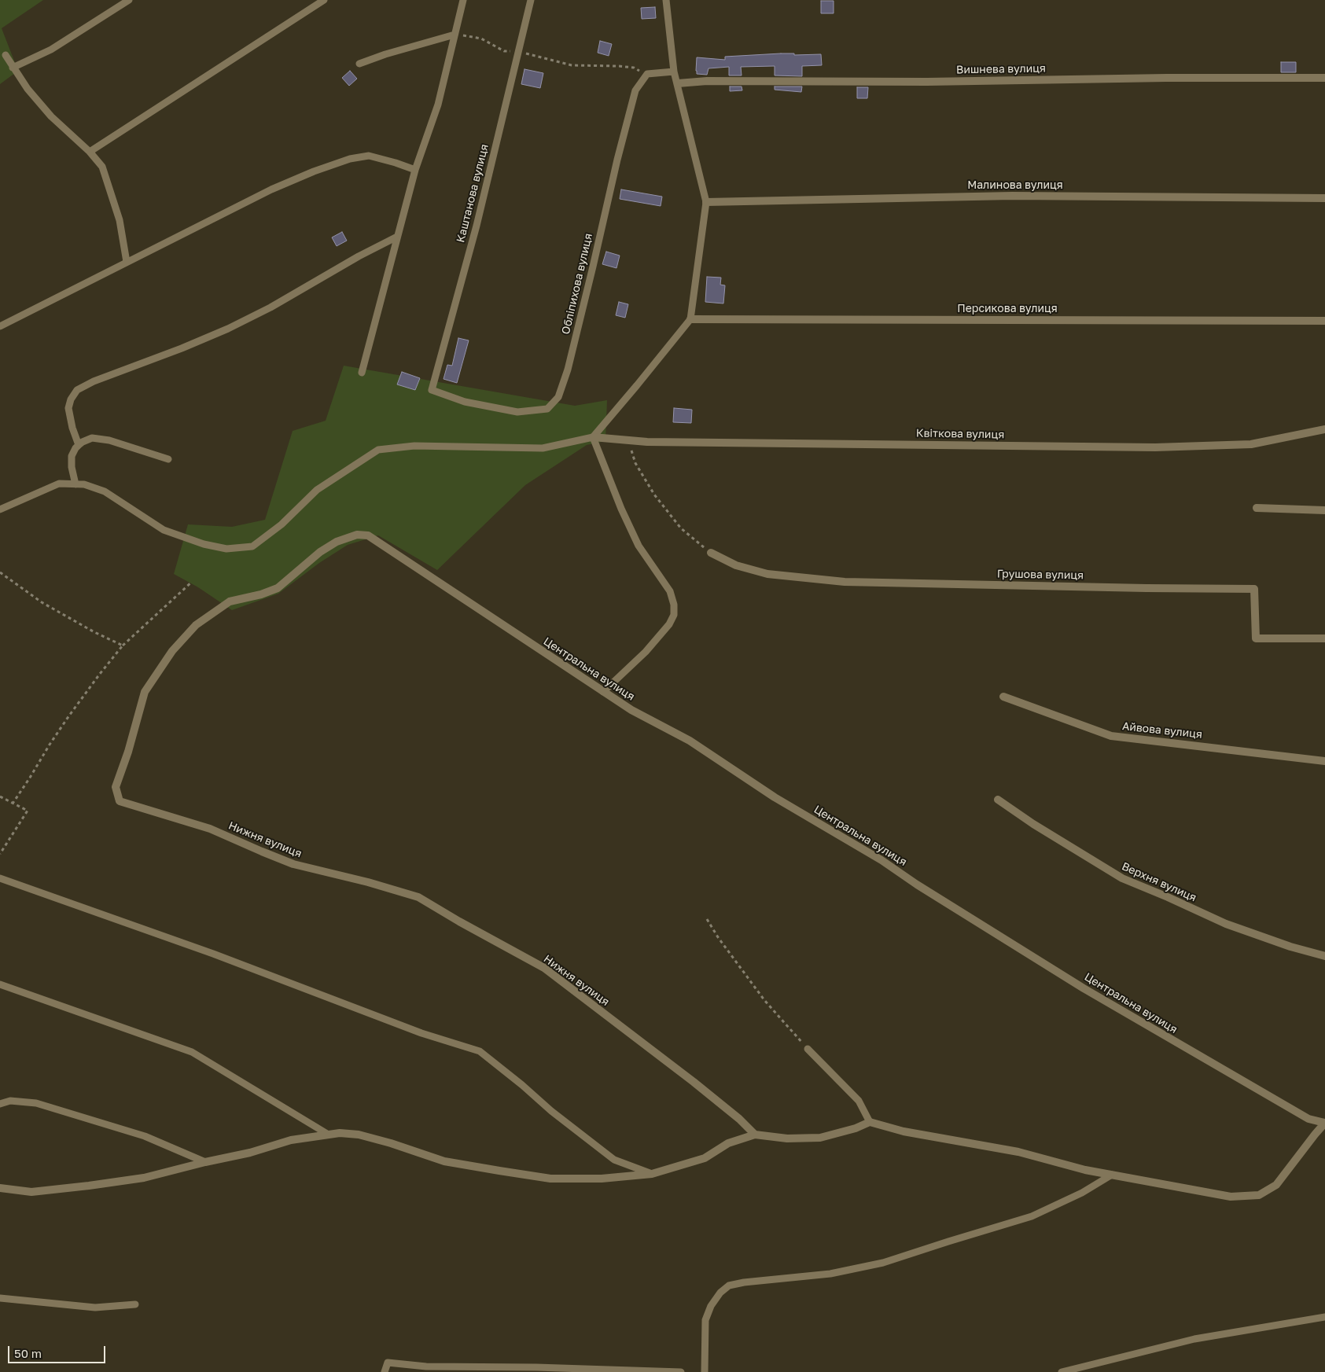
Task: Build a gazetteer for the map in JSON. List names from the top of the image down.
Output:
{
  "streets": {
    "street": [
      "Вишнева вулиця",
      "Малинова вулиця",
      "Персикова вулиця",
      "Квіткова вулиця",
      "Грушова вулиця",
      "Центральна вулиця",
      "Айвова вулиця",
      "Нижня вулиця",
      "Верхня вулиця"
    ],
    "lane": ["Каштанова вулиця", "Обліпихова вулиця"]
  },
  "crossings": [
    ["Каштанова вулиця", "Обліпихова вулиця"],
    ["Центральна вулиця", "Нижня вулиця"]
  ],
  "scale_bar": "50 m"
}
